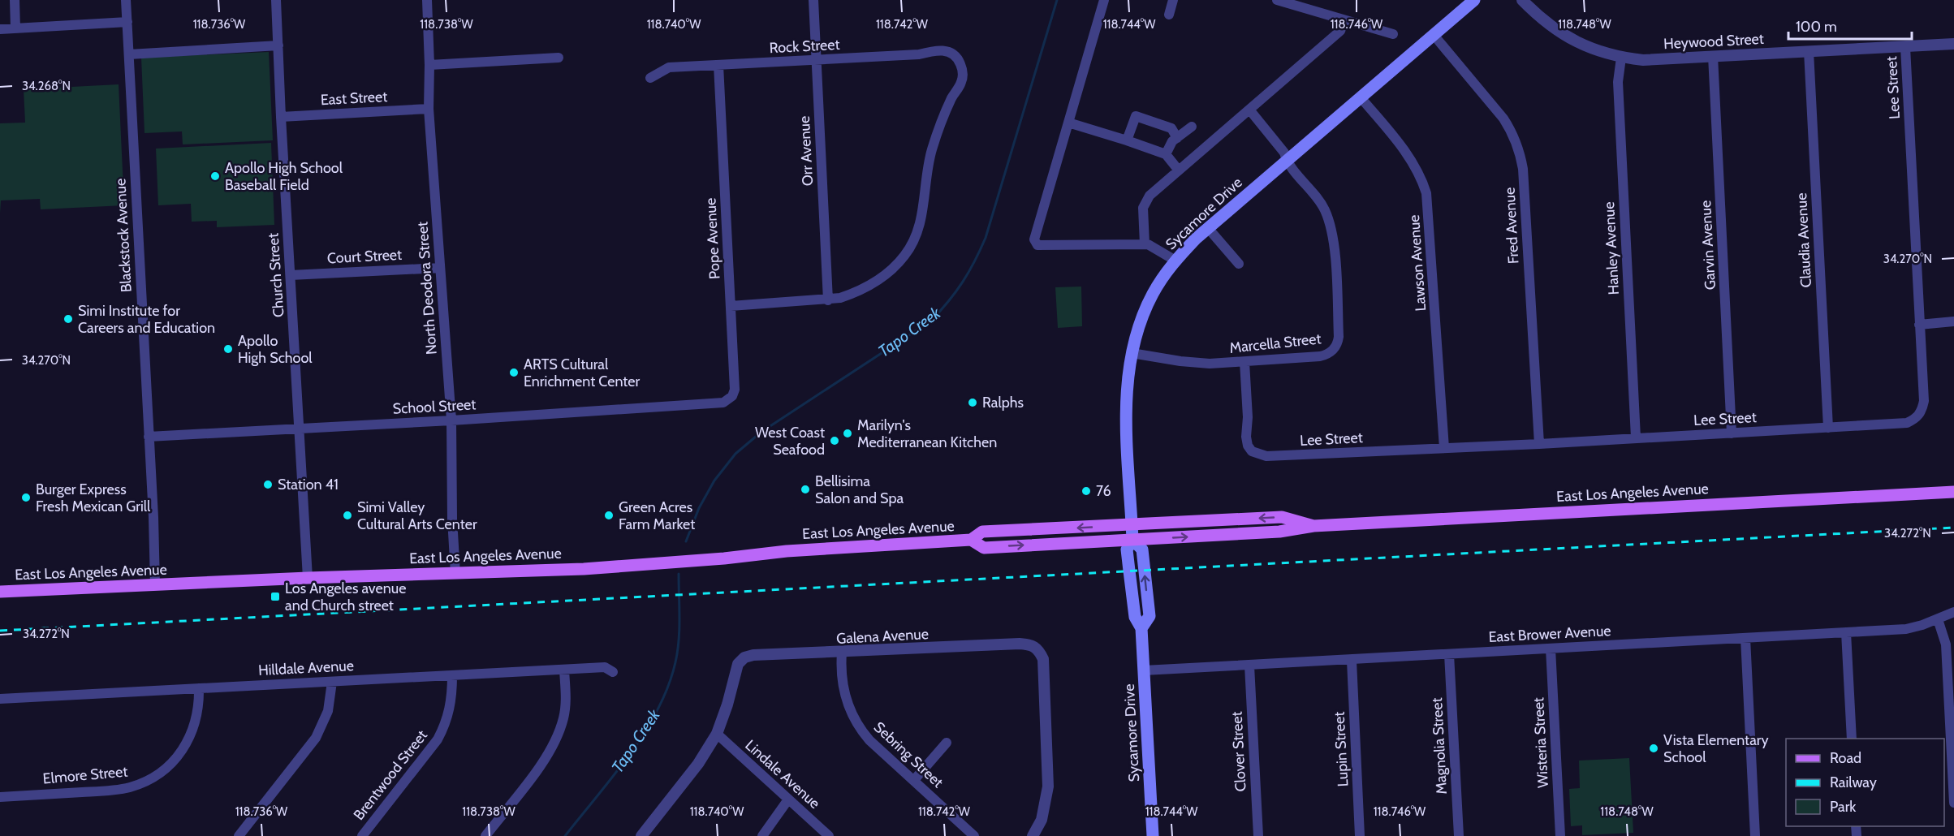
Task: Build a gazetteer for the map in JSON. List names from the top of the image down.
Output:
{
  "streets": {
    "main road": ["Sycamore Drive", "East Los Angeles Avenue"],
    "street": [
      "Heywood Street",
      "Rock Street",
      "Lee Street",
      "East Street",
      "Orr Avenue",
      "Fred Avenue",
      "Blackstock Avenue",
      "Pope Avenue",
      "Claudia Avenue",
      "Garvin Avenue",
      "Hanley Avenue",
      "Court Street",
      "Lawson Avenue",
      "Church Street",
      "North Deodora Street",
      "Marcella Street",
      "School Street",
      "East Brower Avenue",
      "Galena Avenue",
      "Hilldale Avenue",
      "Wisteria Street",
      "Magnolia Street",
      "Lupin Street",
      "Clover Street",
      "Sebring Street",
      "Lindale Avenue",
      "Elmore Street",
      "Brentwood Street"
    ]
  },
  "crossings": [
    ["Heywood Street", "Lee Street"],
    ["Heywood Street", "Claudia Avenue"],
    ["Heywood Street", "Garvin Avenue"],
    ["Heywood Street", "Hanley Avenue"],
    ["Rock Street", "Orr Avenue"],
    ["Rock Street", "Pope Avenue"],
    ["Lee Street", "Fred Avenue"],
    ["Lee Street", "Claudia Avenue"],
    ["Lee Street", "Garvin Avenue"],
    ["Lee Street", "Hanley Avenue"],
    ["Lee Street", "Lawson Avenue"],
    ["Lee Street", "Marcella Street"],
    ["East Street", "Church Street"],
    ["East Street", "North Deodora Street"],
    ["Sycamore Drive", "Fred Avenue"],
    ["Sycamore Drive", "Lawson Avenue"],
    ["Sycamore Drive", "Marcella Street"],
    ["Sycamore Drive", "East Los Angeles Avenue"],
    ["Sycamore Drive", "East Brower Avenue"],
    ["Blackstock Avenue", "School Street"],
    ["Blackstock Avenue", "East Los Angeles Avenue"],
    ["Pope Avenue", "School Street"],
    ["Court Street", "Church Street"],
    ["Court Street", "North Deodora Street"],
    ["Church Street", "School Street"],
    ["Church Street", "East Los Angeles Avenue"],
    ["North Deodora Street", "School Street"],
    ["North Deodora Street", "East Los Angeles Avenue"],
    ["East Brower Avenue", "Wisteria Street"],
    ["East Brower Avenue", "Magnolia Street"],
    ["East Brower Avenue", "Lupin Street"],
    ["East Brower Avenue", "Clover Street"],
    ["Galena Avenue", "Sebring Street"],
    ["Galena Avenue", "Lindale Avenue"],
    ["Hilldale Avenue", "Elmore Street"],
    ["Hilldale Avenue", "Brentwood Street"]
  ],
  "water": ["Tapo Creek"],
  "places": {
    "other": [
      "Apollo High School Baseball Field",
      "Simi Institute for Careers and Education",
      "Apollo High School",
      "ARTS Cultural Enrichment Center",
      "Ralphs",
      "Marilyn's Mediterranean Kitchen",
      "West Coast Seafood",
      "Station 41",
      "Bellisima Salon and Spa",
      "76",
      "Burger Express Fresh Mexican Grill",
      "Simi Valley Cultural Arts Center",
      "Green Acres Farm Market",
      "Vista Elementary School"
    ],
    "transit": ["Los Angeles avenue and Church street"]
  },
  "legend": ["Road", "Railway", "Park"],
  "scale_bar": "100 m",
  "coordinates": [
    "118.736°W",
    "118.738°W",
    "118.740°W",
    "118.742°W",
    "118.744°W",
    "118.746°W",
    "118.748°W",
    "34.268°N",
    "34.270°N",
    "34.272°N"
  ]
}
